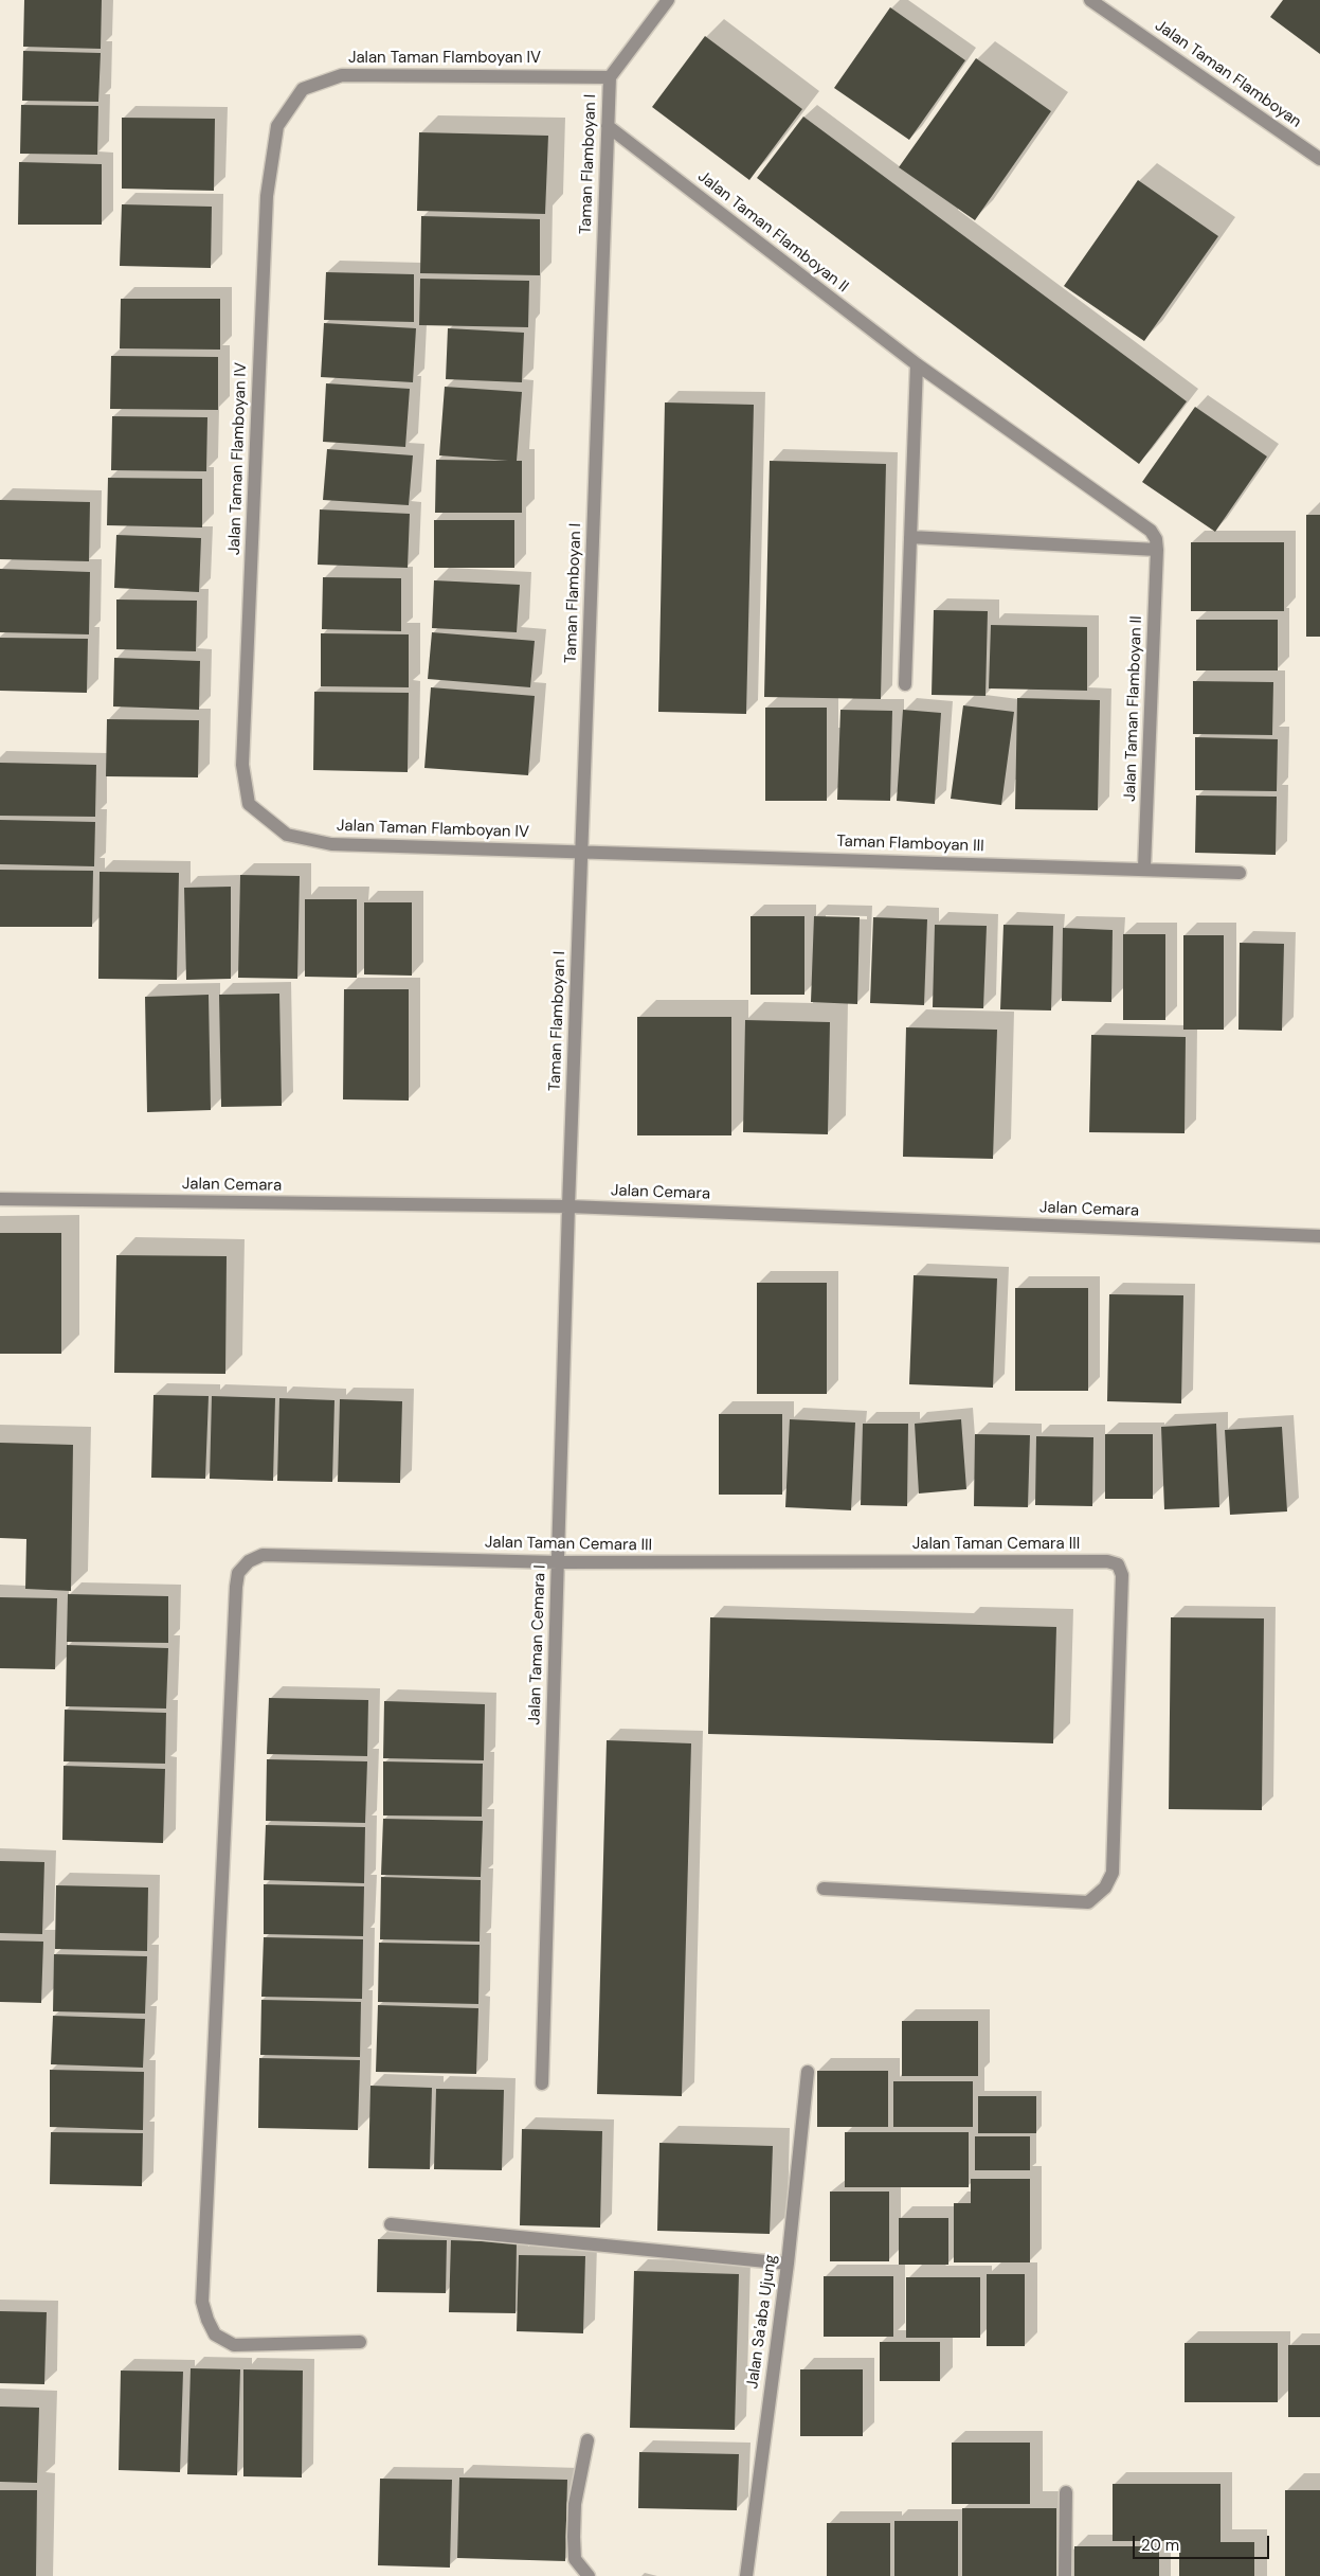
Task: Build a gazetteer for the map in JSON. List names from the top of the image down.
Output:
{
  "streets": {
    "street": [
      "Jalan Taman Flamboyan IV",
      "Jalan Taman Flamboyan",
      "Taman Flamboyan I",
      "Jalan Taman Flamboyan II",
      "Taman Flamboyan III",
      "Jalan Cemara",
      "Jalan Taman Cemara III",
      "Jalan Taman Cemara I",
      "Jalan Sa'aba Ujung"
    ]
  },
  "crossings": [
    ["Jalan Taman Flamboyan IV", "Taman Flamboyan I"],
    ["Jalan Taman Flamboyan IV", "Taman Flamboyan III"],
    ["Taman Flamboyan I", "Jalan Taman Flamboyan II"],
    ["Taman Flamboyan I", "Taman Flamboyan III"],
    ["Taman Flamboyan I", "Jalan Cemara"],
    ["Taman Flamboyan I", "Jalan Taman Cemara I"],
    ["Jalan Taman Flamboyan II", "Taman Flamboyan III"],
    ["Jalan Cemara", "Jalan Taman Cemara I"],
    ["Jalan Taman Cemara III", "Jalan Taman Cemara I"]
  ],
  "scale_bar": "20 m"
}
